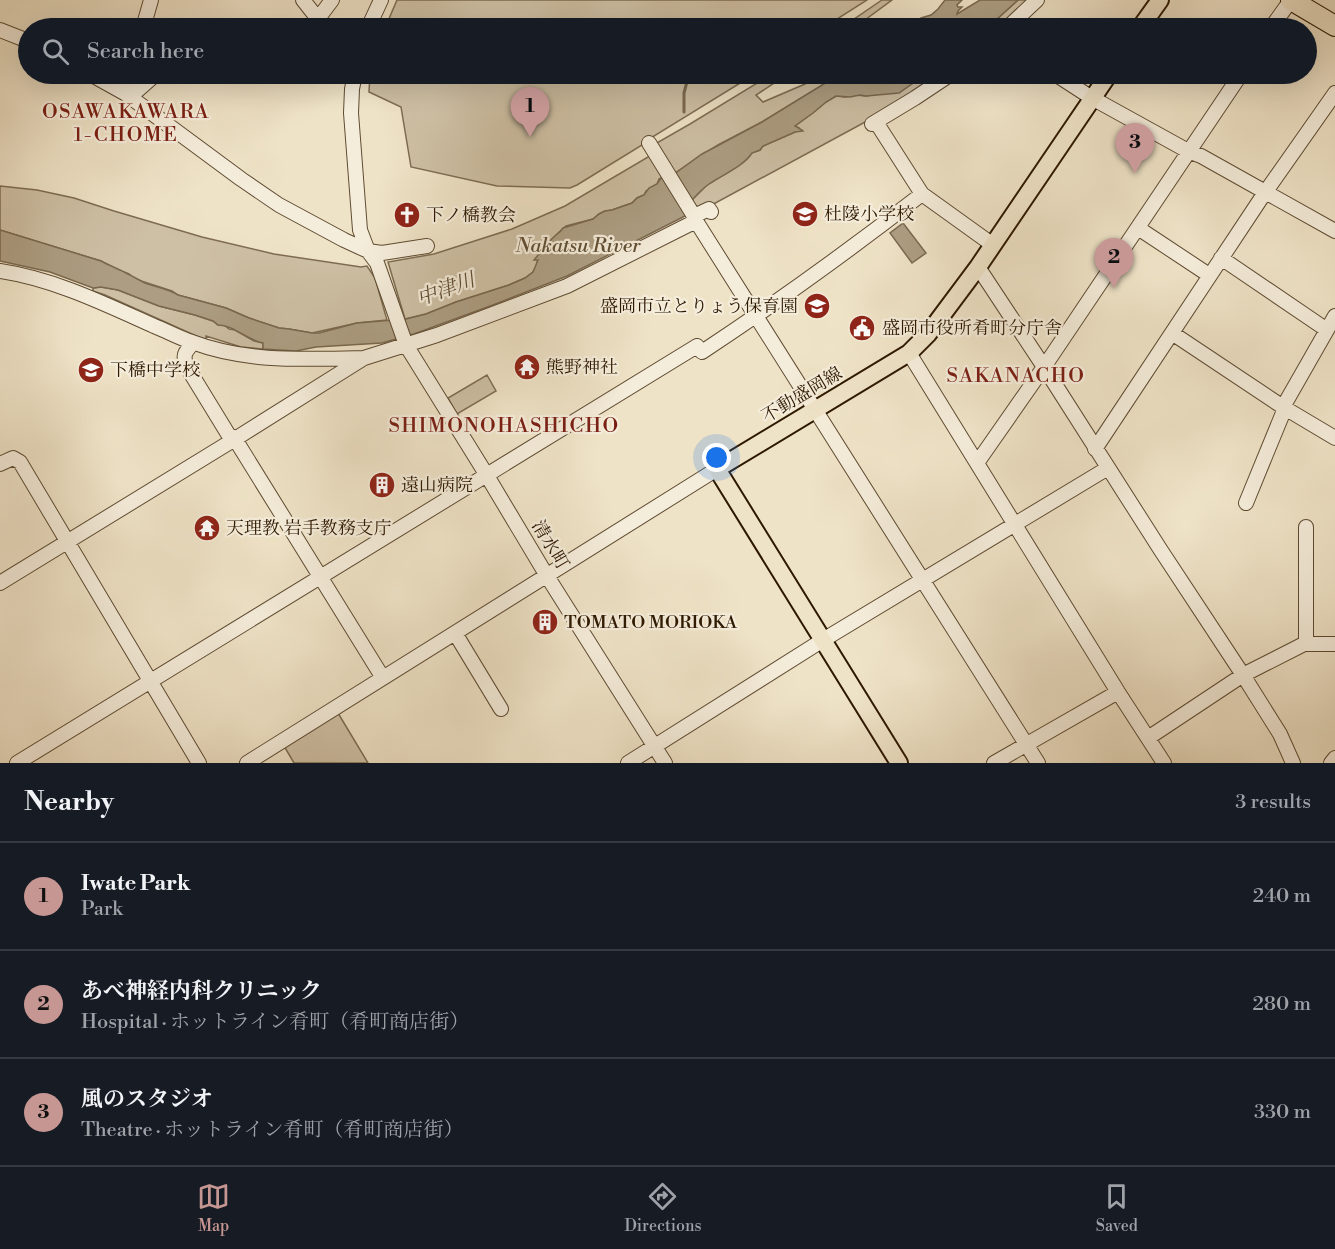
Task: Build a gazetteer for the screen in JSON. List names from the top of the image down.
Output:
{
  "streets": {
    "main road": ["不動盛岡線"],
    "street": ["清水町"]
  },
  "districts": ["OSAWAKAWARA 1-CHOME", "SAKANACHO", "SHIMONOHASHICHO"],
  "water": ["Nakatsu River", "中津川"],
  "places": {
    "school or university": ["杜陵小学校", "盛岡市立とりょう保育園", "下橋中学校"],
    "church": ["下ノ橋教会"],
    "public building": ["盛岡市役所肴町分庁舎"],
    "temple": ["熊野神社", "天理教 岩手教務支庁"],
    "building": ["遠山病院", "TOMATO MORIOKA"]
  },
  "page": {
    "search": "Search here",
    "pins": ["1", "3", "2"],
    "heading": ["Nearby", "3 results"],
    "list": [
      {
        "mark": "1",
        "name": "Iwate Park",
        "note": "Park",
        "value": "240 m"
      },
      {
        "mark": "2",
        "name": "あべ神経内科クリニック",
        "note": "Hospital · ホットライン肴町（肴町商店街）",
        "value": "280 m"
      },
      {
        "mark": "3",
        "name": "風のスタジオ",
        "note": "Theatre · ホットライン肴町（肴町商店街）",
        "value": "330 m"
      }
    ],
    "nav": ["Map", "Directions", "Saved"]
  }
}
